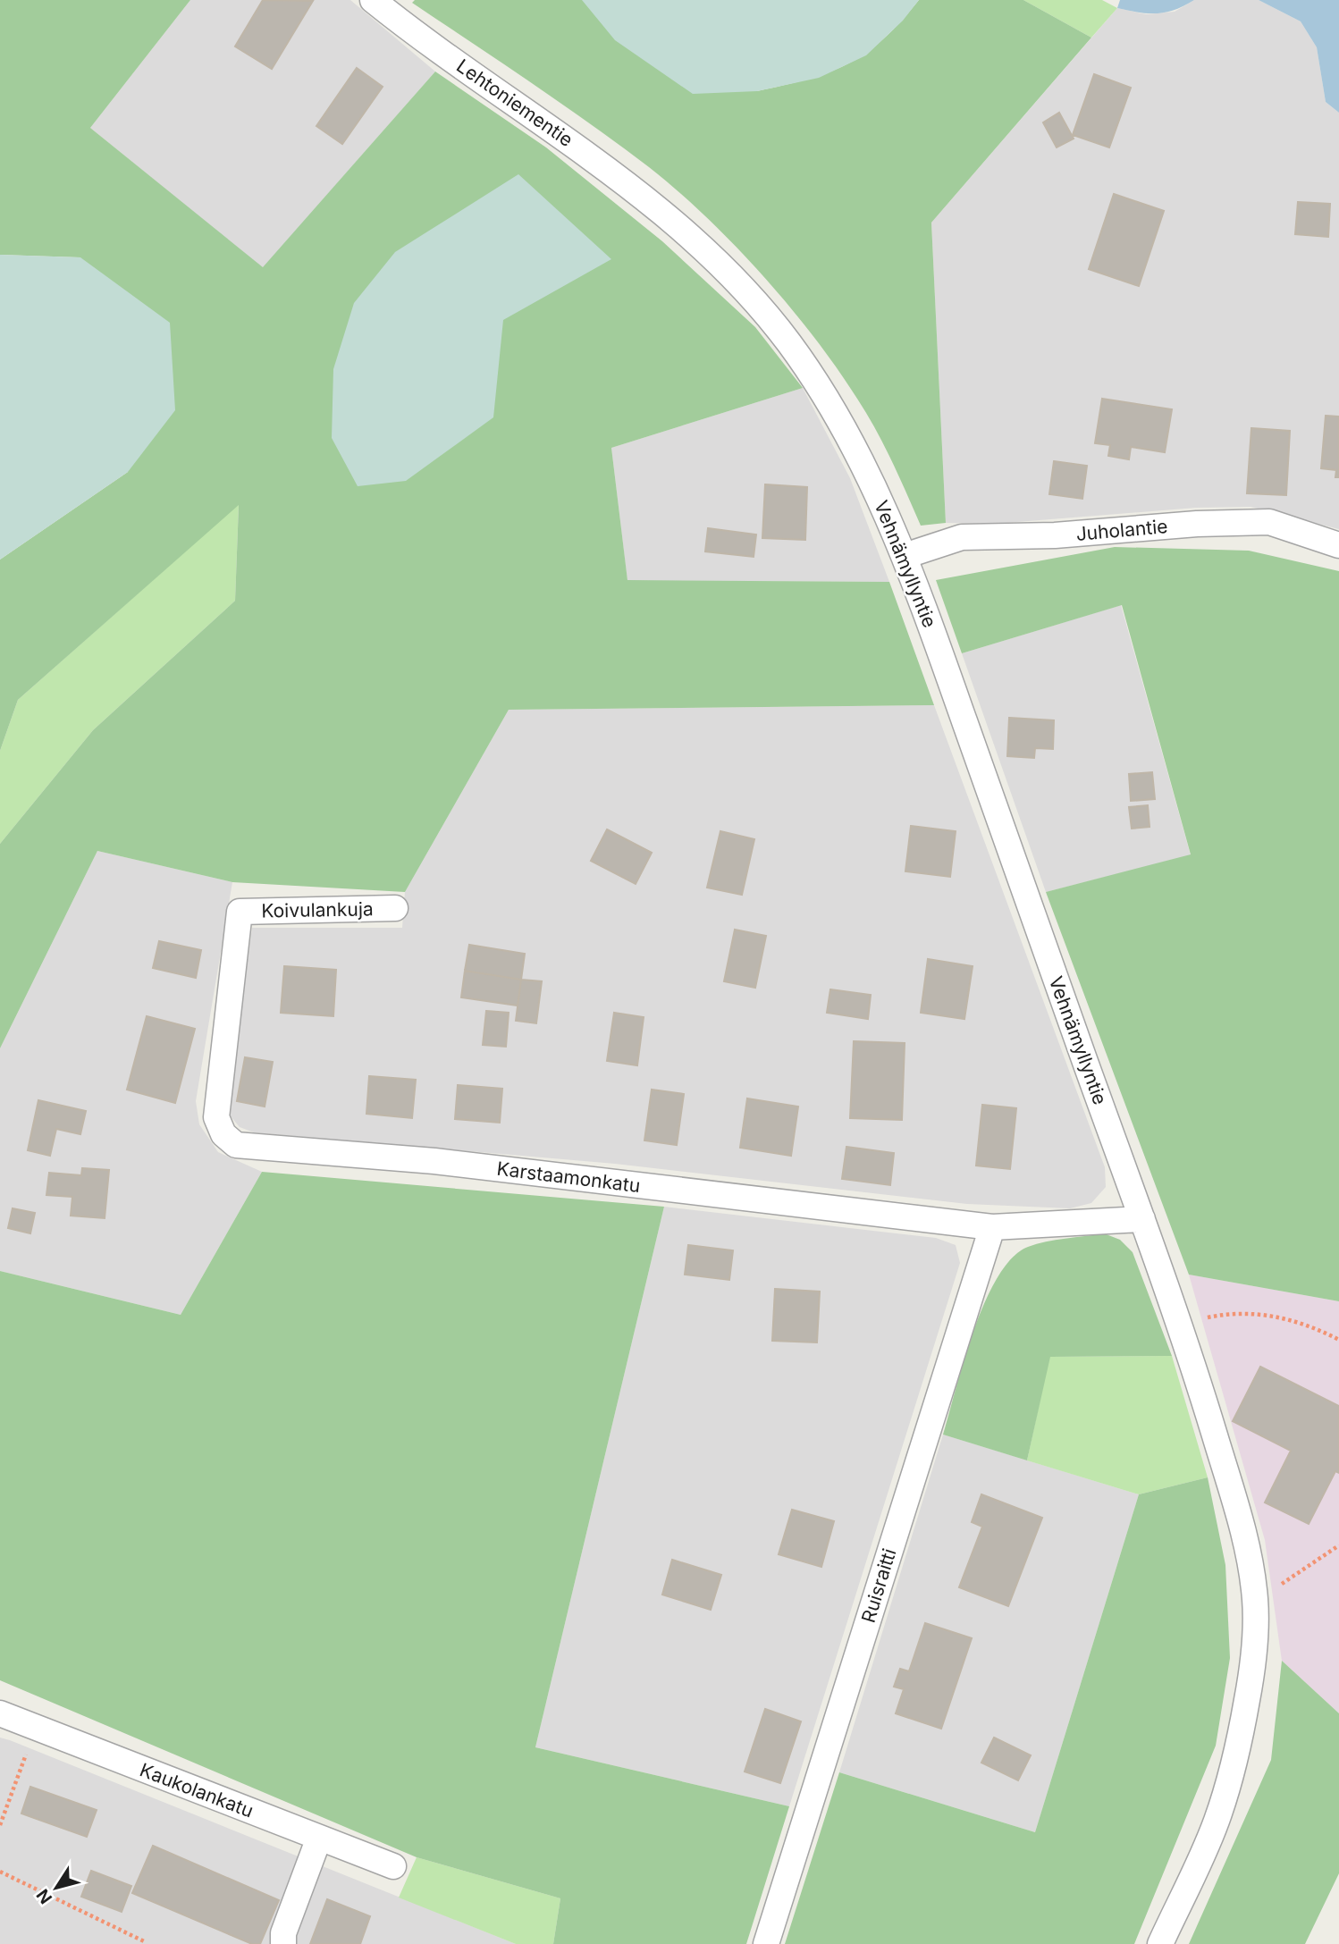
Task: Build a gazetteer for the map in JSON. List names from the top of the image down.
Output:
{
  "streets": {
    "street": [
      "Lehtoniementie",
      "Juholantie",
      "Vehnämyllyntie",
      "Koivulankuja",
      "Karstaamonkatu",
      "Ruisraitti",
      "Kaukolankatu"
    ]
  },
  "crossings": [
    ["Lehtoniementie", "Vehnämyllyntie"],
    ["Juholantie", "Vehnämyllyntie"],
    ["Vehnämyllyntie", "Karstaamonkatu"],
    ["Koivulankuja", "Karstaamonkatu"],
    ["Karstaamonkatu", "Ruisraitti"]
  ],
  "north": "bottom left"
}
